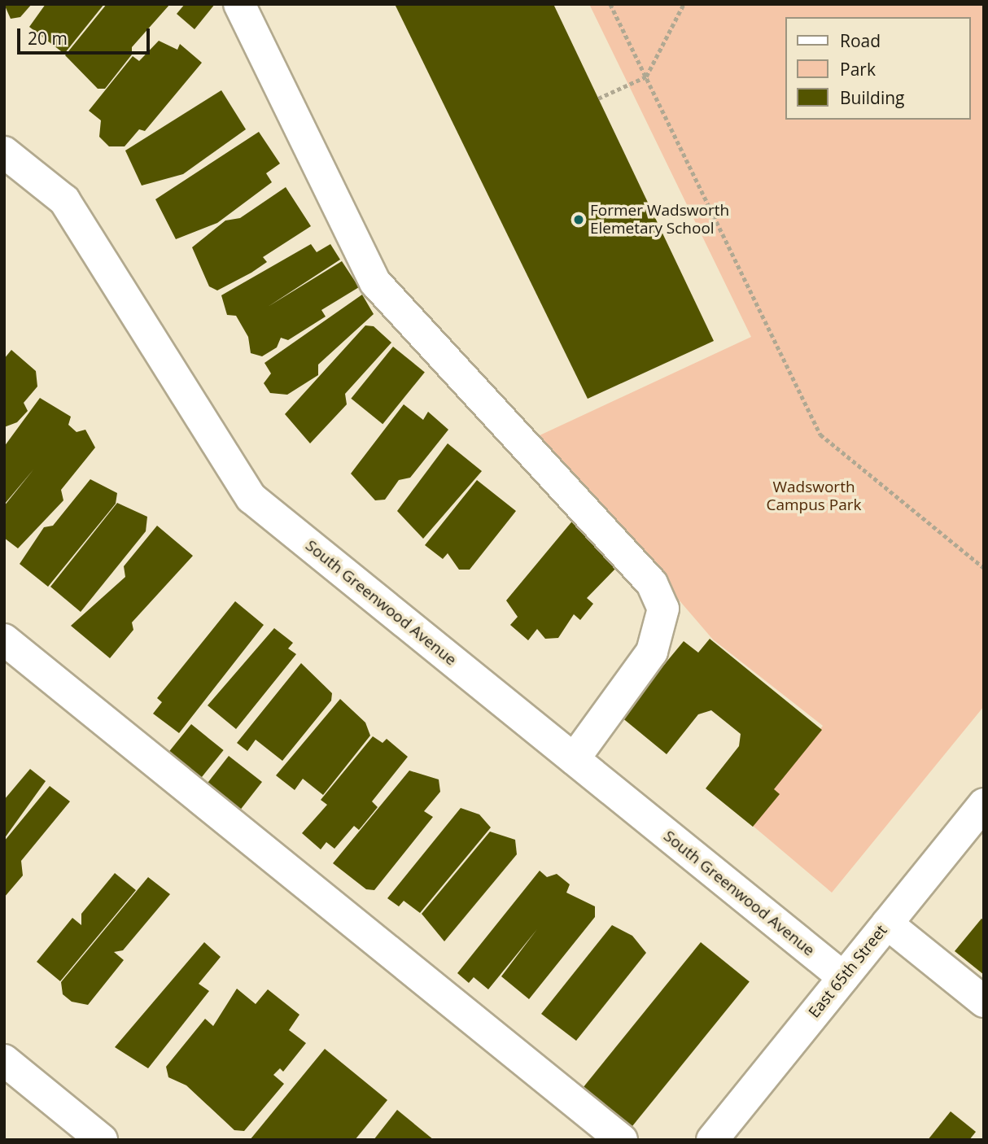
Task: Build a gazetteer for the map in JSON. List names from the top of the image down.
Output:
{
  "streets": {
    "street": ["South Greenwood Avenue", "East 65th Street"]
  },
  "crossings": [
    ["South Greenwood Avenue", "East 65th Street"]
  ],
  "parks": ["Wadsworth Campus Park"],
  "places": ["Former Wadsworth Elemetary School"],
  "legend": ["Road", "Park", "Building"],
  "scale_bar": "20 m"
}
